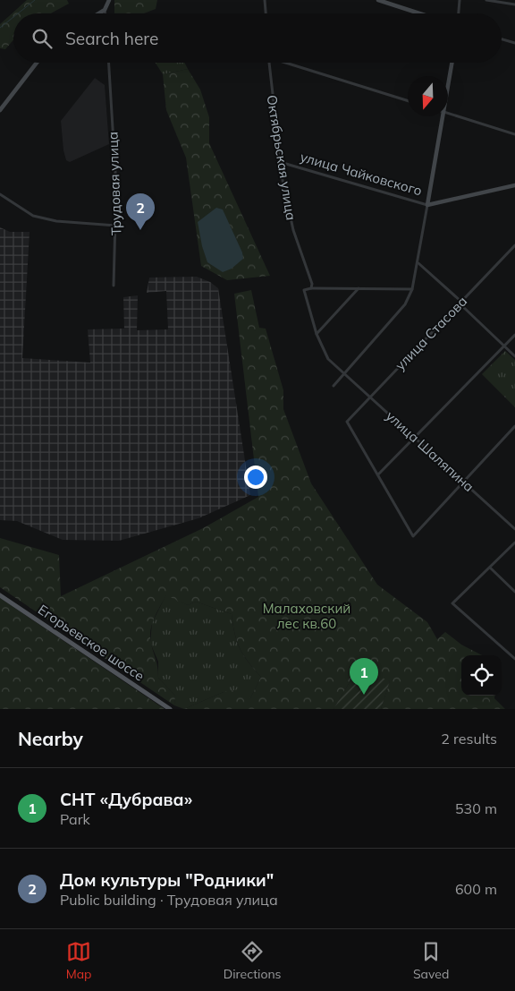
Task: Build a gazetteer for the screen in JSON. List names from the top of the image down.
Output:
{
  "streets": {
    "main road": ["Егорьевское шоссе"],
    "street": [
      "Октябрьская улица",
      "улица Чайковского",
      "Трудовая улица",
      "улица Стасова",
      "улица Шаляпина"
    ]
  },
  "crossings": [
    ["Октябрьская улица", "улица Чайковского"],
    ["Октябрьская улица", "улица Шаляпина"],
    ["улица Стасова", "улица Шаляпина"]
  ],
  "parks": ["Малаховский лес кв.60"],
  "north": "bottom",
  "page": {
    "search": "Search here",
    "pins": ["2", "1"],
    "heading": ["Nearby", "2 results"],
    "list": [
      {
        "mark": "1",
        "name": "СНТ «Дубрава»",
        "note": "Park",
        "value": "530 m"
      },
      {
        "mark": "2",
        "name": "Дом культуры \"Родники\"",
        "note": "Public building · Трудовая улица",
        "value": "600 m"
      }
    ],
    "nav": ["Map", "Directions", "Saved"]
  }
}
